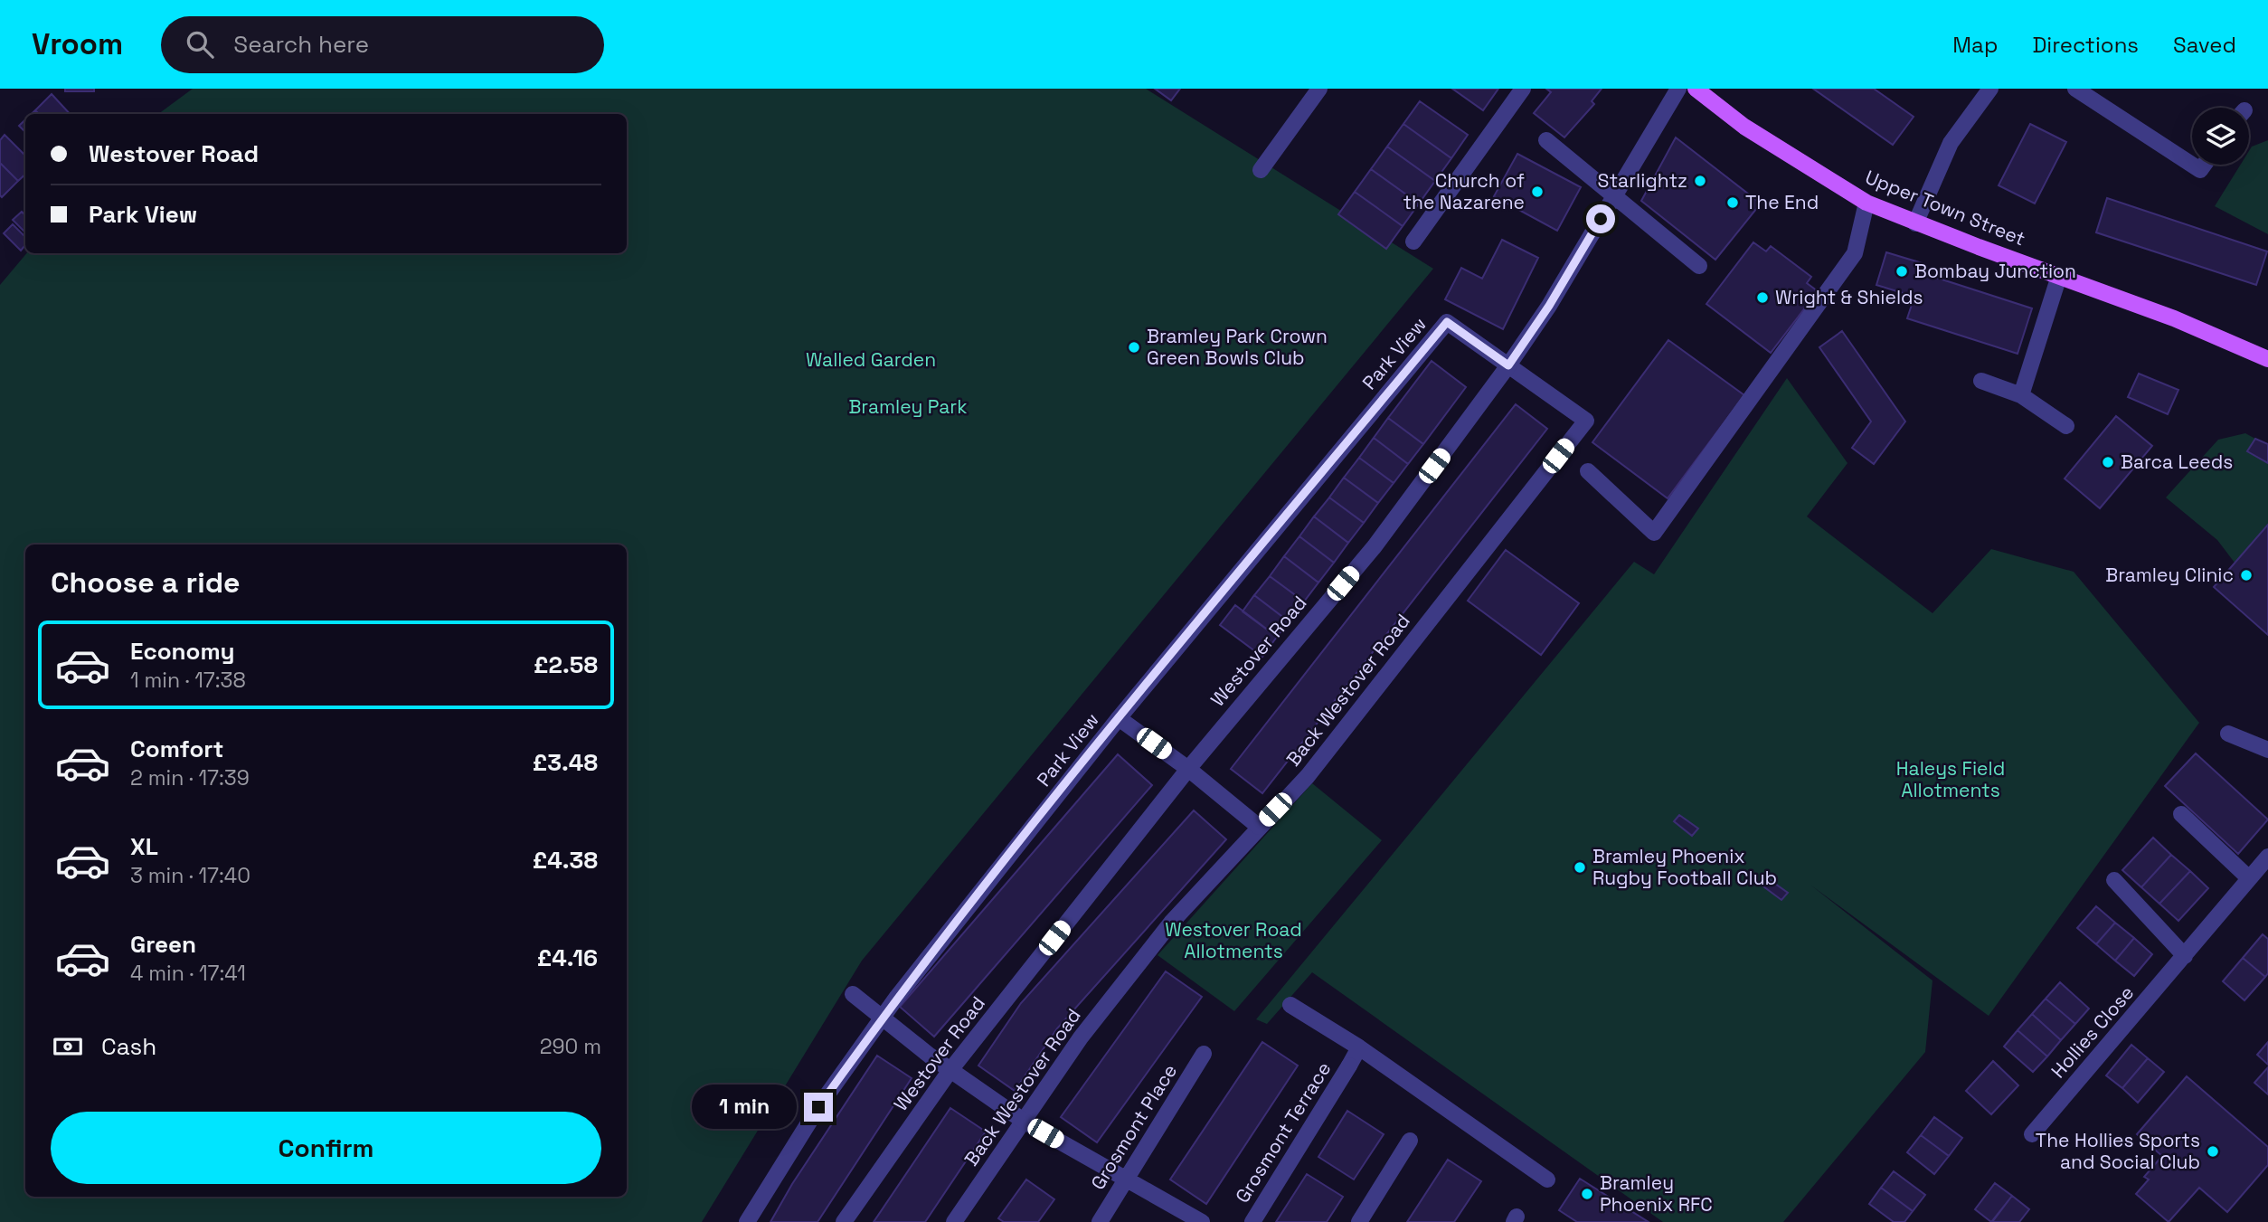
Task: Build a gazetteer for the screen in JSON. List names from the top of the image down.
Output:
{
  "streets": {
    "main road": ["Upper Town Street"],
    "street": [
      "Park View",
      "Westover Road",
      "Back Westover Road",
      "Hollies Close",
      "Grosmont Place",
      "Grosmont Terrace"
    ]
  },
  "crossings": [
    ["Park View", "Westover Road"],
    ["Park View", "Back Westover Road"],
    ["Westover Road", "Back Westover Road"]
  ],
  "parks": [
    "Walled Garden",
    "Bramley Park",
    "Haleys Field Allotments",
    "Westover Road Allotments"
  ],
  "places": [
    "Starlightz",
    "Church of the Nazarene",
    "The End",
    "Bombay Junction",
    "Wright & Shields",
    "Bramley Park Crown Green Bowls Club",
    "Barca Leeds",
    "Bramley Clinic",
    "Bramley Phoenix Rugby Football Club",
    "The Hollies Sports and Social Club",
    "Bramley Phoenix RFC"
  ],
  "page": {
    "header": "Vroom",
    "search": "Search here",
    "nav": ["Map", "Directions", "Saved"],
    "banner": ["Westover Road", "Park View"],
    "heading": "Choose a ride",
    "list": [
      {
        "name": "Economy",
        "note": "1 min · 17:38",
        "value": "£2.58"
      },
      {
        "name": "Comfort",
        "note": "2 min · 17:39",
        "value": "£3.48"
      },
      {
        "name": "XL",
        "note": "3 min · 17:40",
        "value": "£4.38"
      },
      {
        "name": "Green",
        "note": "4 min · 17:41",
        "value": "£4.16"
      }
    ],
    "pay": ["Cash", "290 m"],
    "bubble": "1 min",
    "buttons": "Confirm"
  }
}
